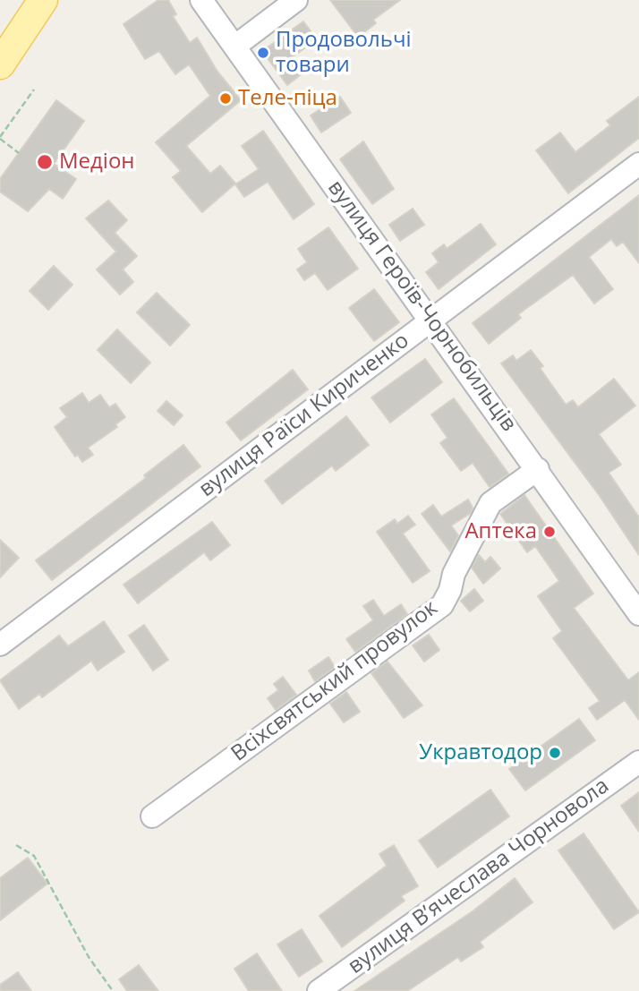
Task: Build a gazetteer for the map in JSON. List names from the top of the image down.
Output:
{
  "streets": {
    "street": [
      "вулиця Героїв-Чорнобильців",
      "вулиця Раїси Кириченко",
      "Всіхсвятський провулок",
      "вулиця Вʼячеслава Чорновола"
    ]
  },
  "crossings": [
    ["вулиця Героїв-Чорнобильців", "вулиця Раїси Кириченко"],
    ["вулиця Героїв-Чорнобильців", "Всіхсвятський провулок"]
  ],
  "places": [
    "Продовольчі товари",
    "Теле-піца",
    "Медіон",
    "Аптека",
    "Укравтодор"
  ]
}
